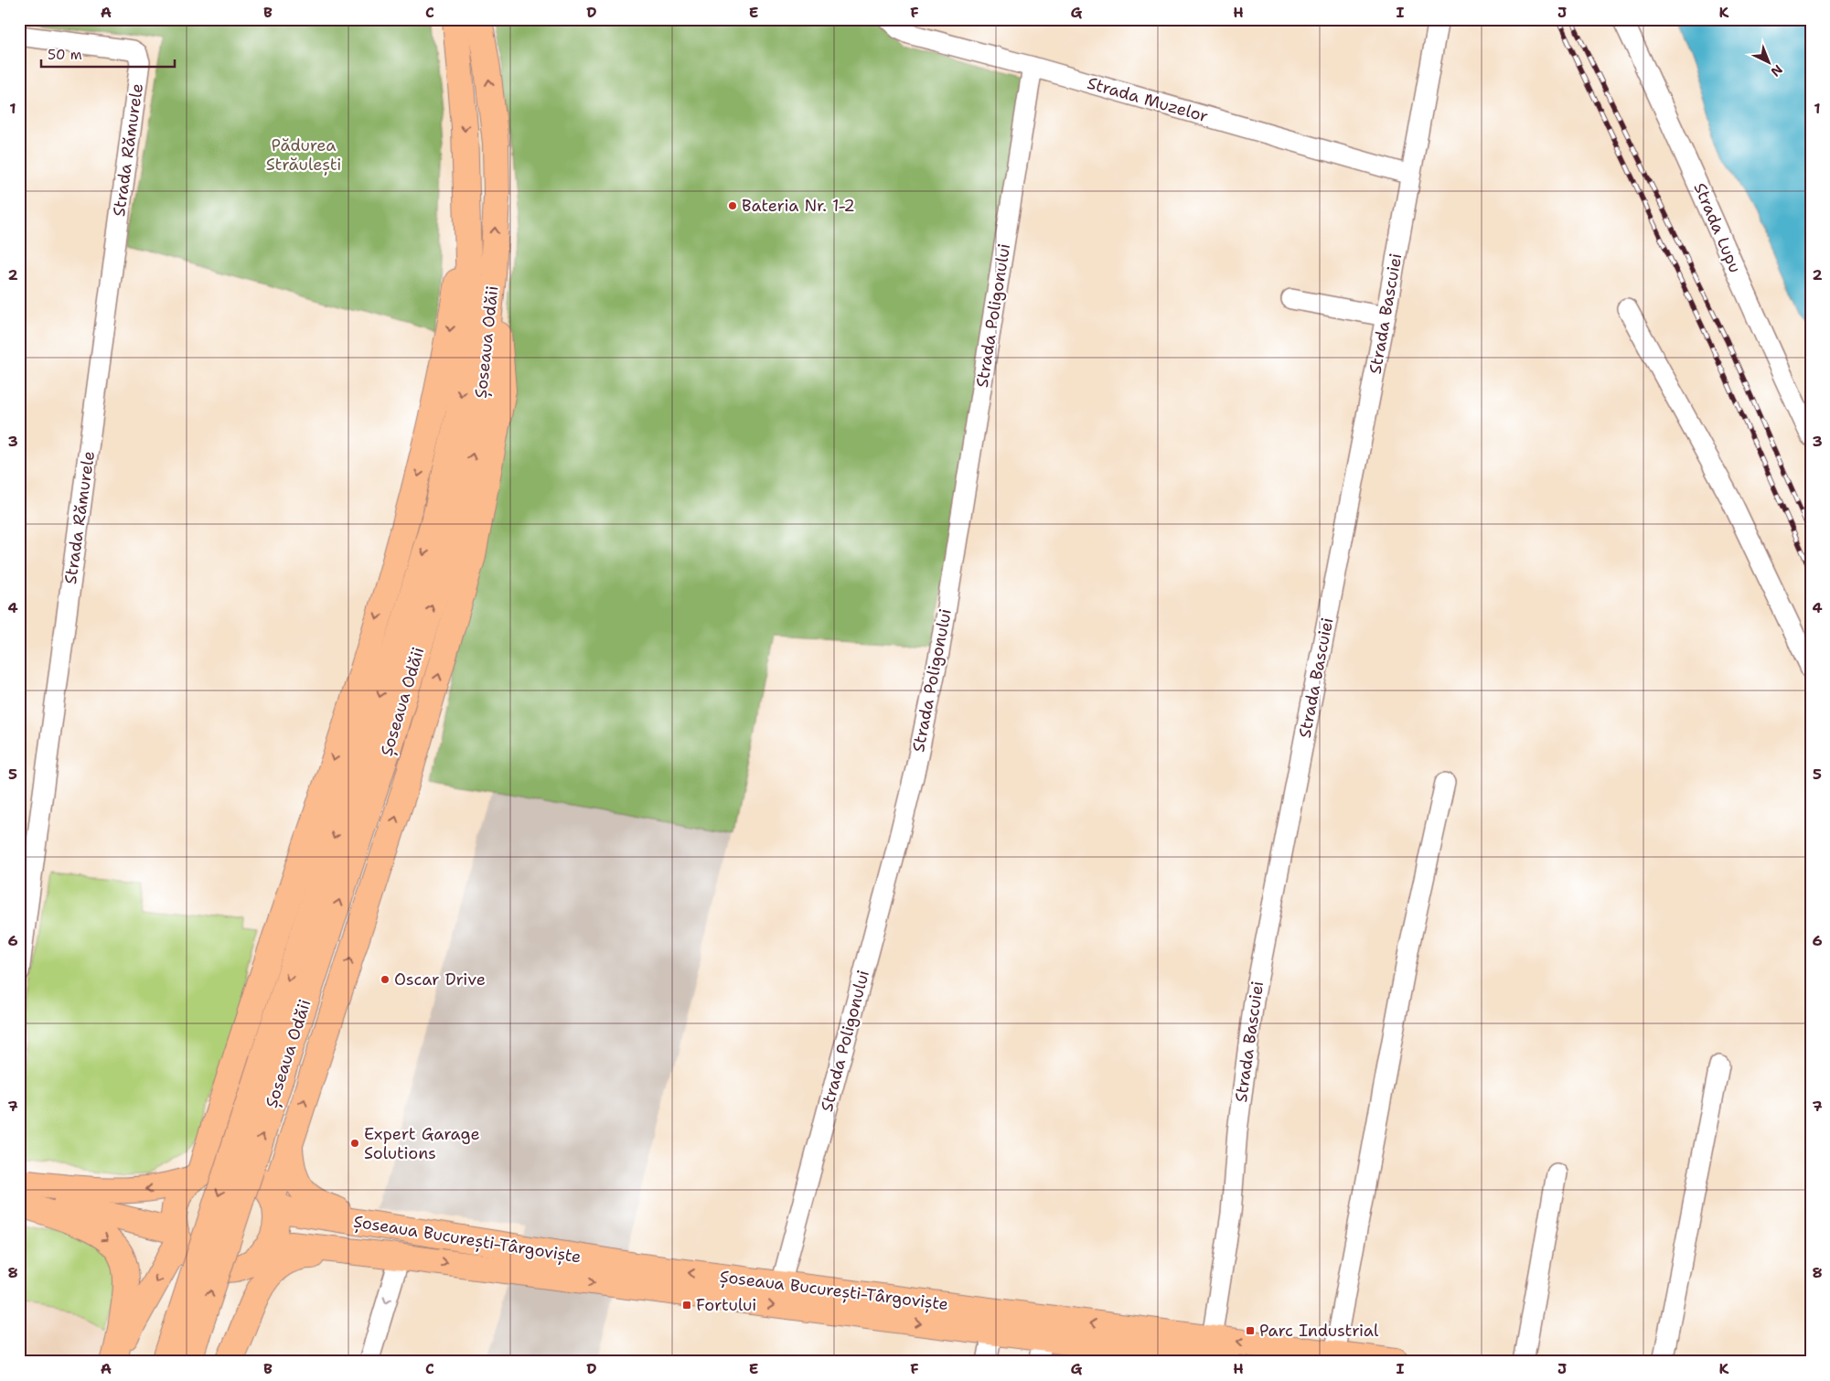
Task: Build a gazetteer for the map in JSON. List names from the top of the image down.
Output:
{
  "streets": {
    "main road": ["Șoseaua Odăii", "Șoseaua București-Târgoviște"],
    "street": [
      "Strada Muzelor",
      "Strada Rămurele",
      "Strada Lupu",
      "Strada Bascuiei",
      "Strada Poligonului"
    ]
  },
  "crossings": [
    ["Strada Muzelor", "Strada Bascuiei"],
    ["Strada Muzelor", "Strada Poligonului"],
    ["Strada Bascuiei", "Șoseaua București-Târgoviște"],
    ["Strada Poligonului", "Șoseaua București-Târgoviște"]
  ],
  "parks": ["Pădurea Străulești"],
  "places": {
    "other": ["Bateria Nr. 1-2", "Oscar Drive", "Expert Garage Solutions"],
    "transit": ["Fortului", "Parc Industrial"]
  },
  "scale_bar": "50 m",
  "north": "bottom right",
  "grid": {
    "columns": [
      "A",
      "B",
      "C",
      "D",
      "E",
      "F",
      "G",
      "H",
      "I",
      "J",
      "K"
    ],
    "rows": [
      "1",
      "2",
      "3",
      "4",
      "5",
      "6",
      "7",
      "8"
    ]
  }
}
